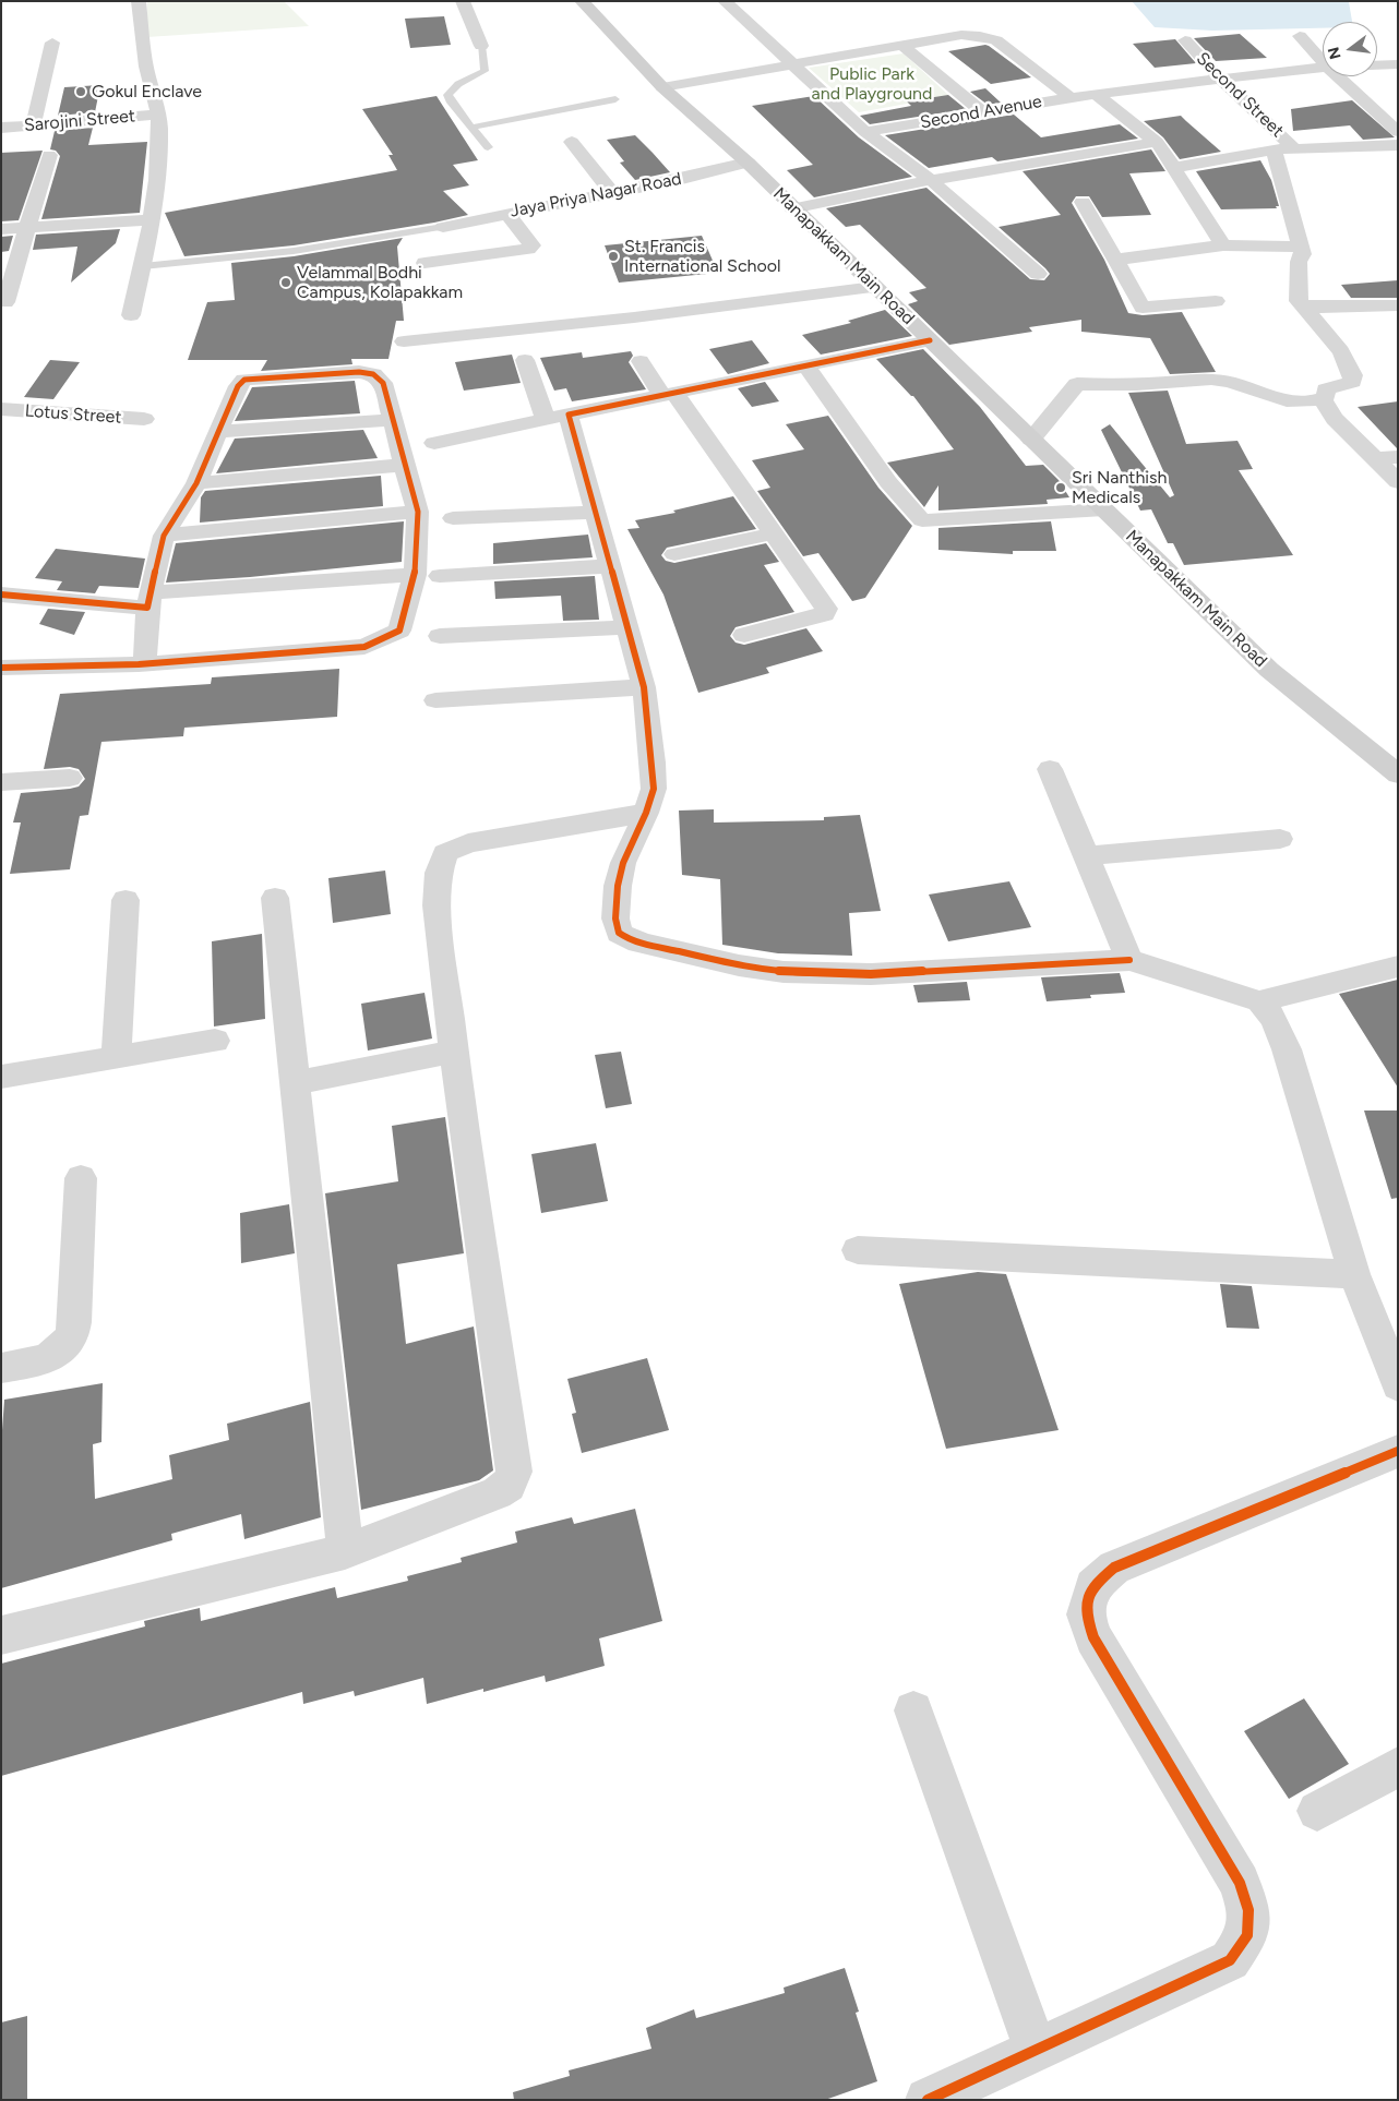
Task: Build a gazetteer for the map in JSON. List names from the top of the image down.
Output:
{
  "streets": {
    "main road": ["Manapakkam Main Road"],
    "street": [
      "Second Street",
      "Second Avenue",
      "Sarojini Street",
      "Jaya Priya Nagar Road",
      "Lotus Street"
    ]
  },
  "crossings": [
    ["Second Street", "Second Avenue"],
    ["Jaya Priya Nagar Road", "Manapakkam Main Road"]
  ],
  "parks": ["Public Park and Playground"],
  "places": [
    "Gokul Enclave",
    "St. Francis International School",
    "Velammal Bodhi Campus, Kolapakkam",
    "Sri Nanthish Medicals"
  ],
  "north": "left"
}
